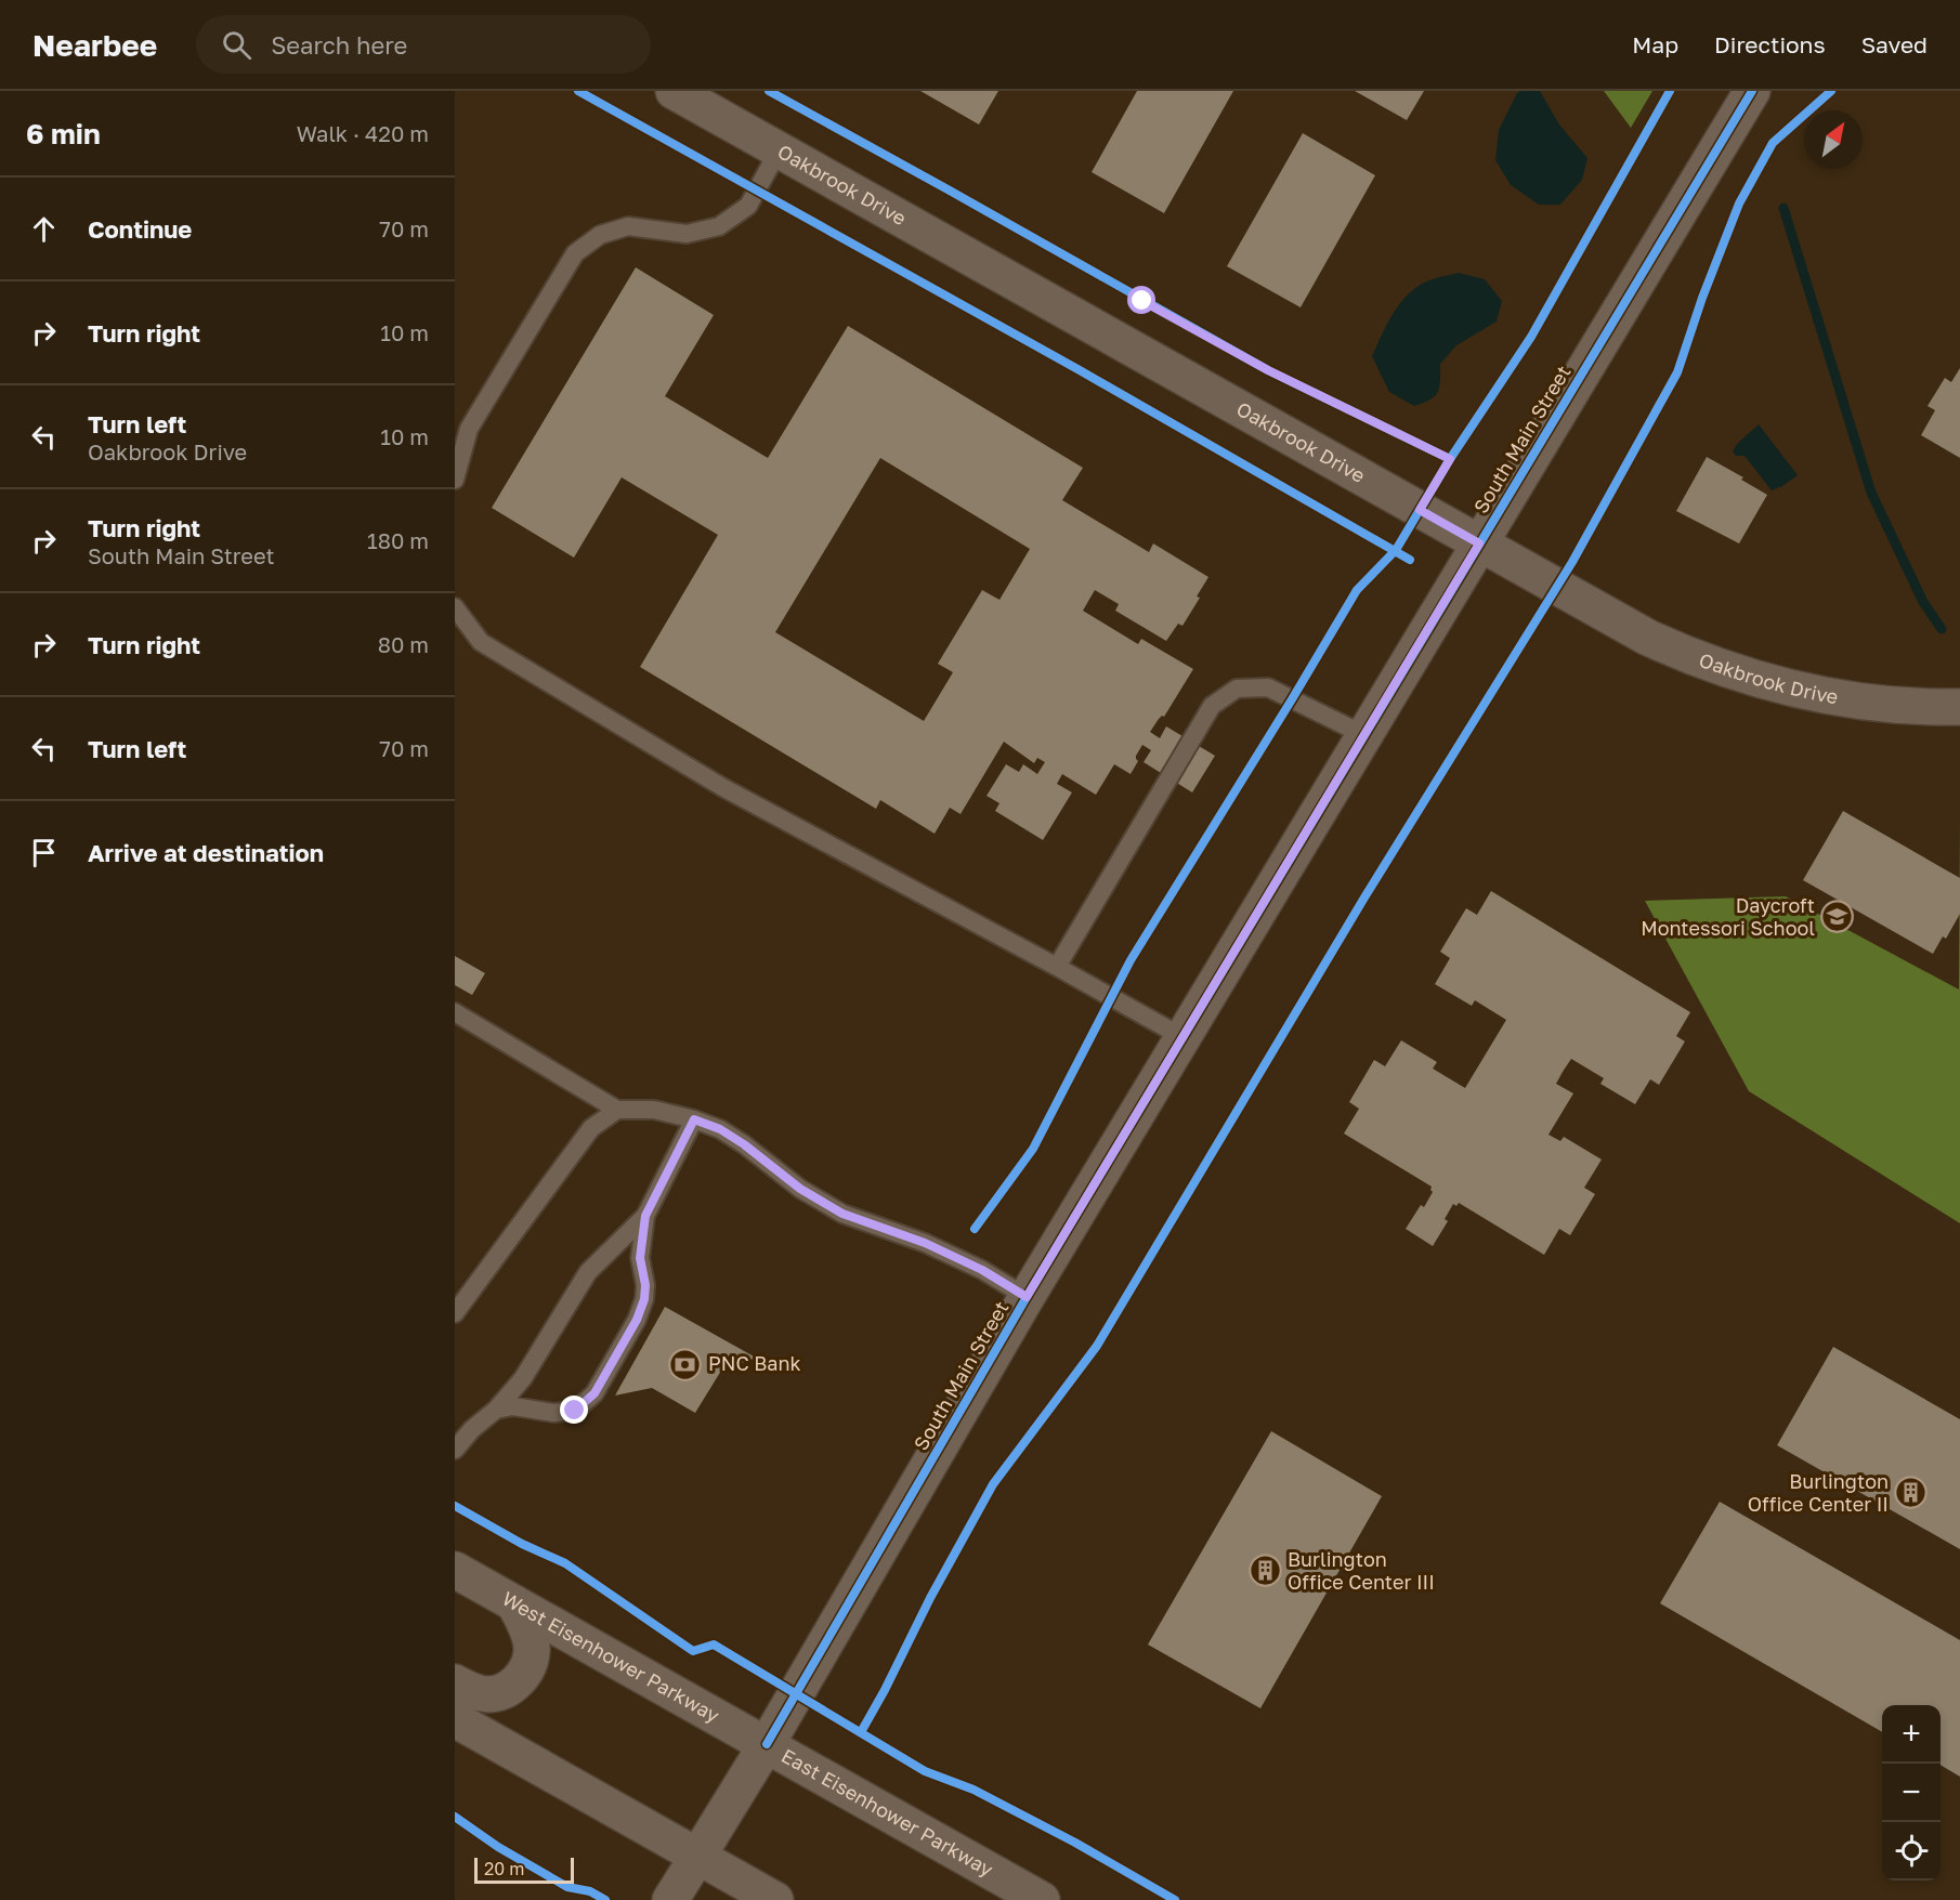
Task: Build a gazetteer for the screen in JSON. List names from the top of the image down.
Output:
{
  "streets": {
    "street": [
      "Oakbrook Drive",
      "South Main Street",
      "West Eisenhower Parkway",
      "East Eisenhower Parkway"
    ]
  },
  "crossings": [
    ["Oakbrook Drive", "South Main Street"],
    ["South Main Street", "West Eisenhower Parkway"],
    ["South Main Street", "East Eisenhower Parkway"],
    ["West Eisenhower Parkway", "East Eisenhower Parkway"]
  ],
  "places": {
    "school or university": ["Daycroft Montessori School"],
    "bank": ["PNC Bank"],
    "building": ["Burlington Office Center II", "Burlington Office Center III"]
  },
  "scale_bar": "20 m",
  "north": "top right",
  "page": {
    "header": "Nearbee",
    "search": "Search here",
    "nav": ["Map", "Directions", "Saved"],
    "heading": ["6 min", "Walk · 420 m"],
    "list": [
      ["Continue", "70 m"],
      ["Turn right", "10 m"],
      ["Turn left", "Oakbrook Drive", "10 m"],
      ["Turn right", "South Main Street", "180 m"],
      ["Turn right", "80 m"],
      ["Turn left", "70 m"],
      "Arrive at destination"
    ],
    "map_buttons": ["+", "−"],
    "scale": "20 m"
  }
}
